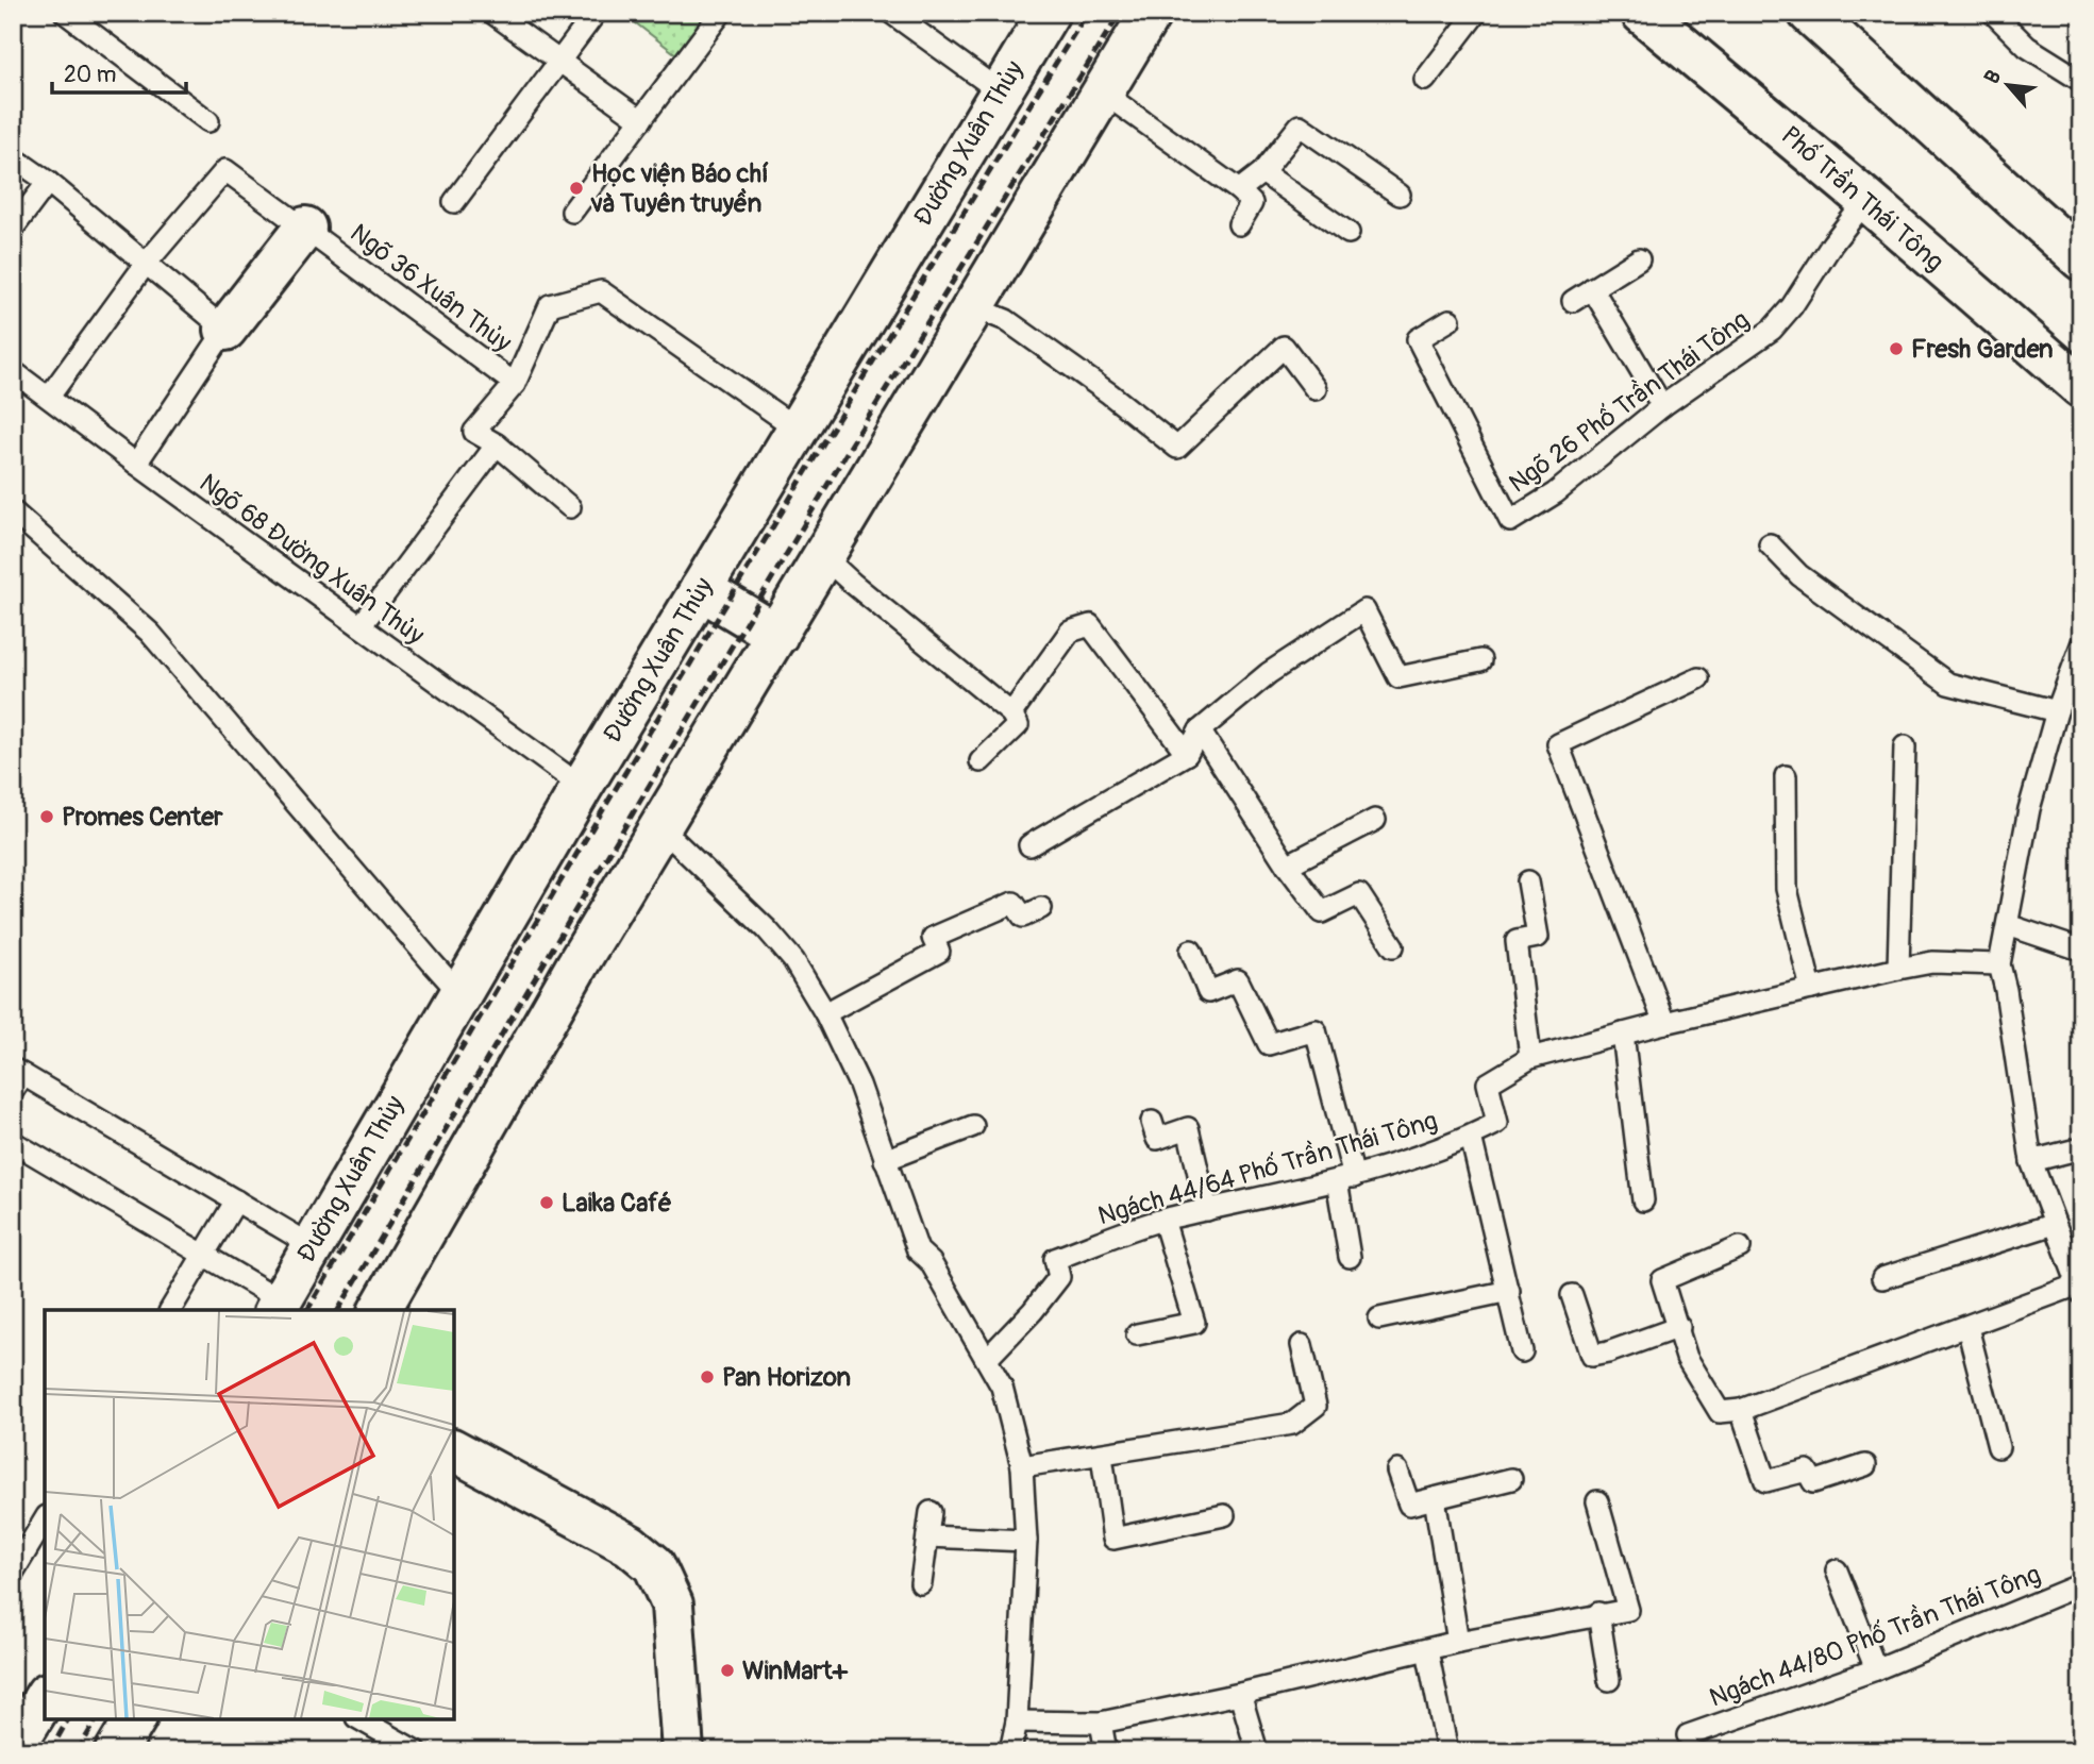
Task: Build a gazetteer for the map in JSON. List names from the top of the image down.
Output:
{
  "streets": {
    "main road": ["Đường Xuân Thủy", "Phố Trần Thái Tông"],
    "lane": [
      "Ngõ 36 Xuân Thủy",
      "Ngõ 26 Phố Trần Thái Tông",
      "Ngõ 68 Đường Xuân Thủy",
      "Ngách 44/64 Phố Trần Thái Tông",
      "Ngách 44/80 Phố Trần Thái Tông"
    ]
  },
  "crossings": [
    ["Đường Xuân Thủy", "Ngõ 36 Xuân Thủy"],
    ["Đường Xuân Thủy", "Ngõ 68 Đường Xuân Thủy"],
    ["Phố Trần Thái Tông", "Ngõ 26 Phố Trần Thái Tông"]
  ],
  "places": [
    "Học viện Báo chí và Tuyên truyền",
    "Fresh Garden",
    "Promes Center",
    "Laika Café",
    "Pan Horizon",
    "WinMart+"
  ],
  "scale_bar": "20 m",
  "north": "top left"
}
